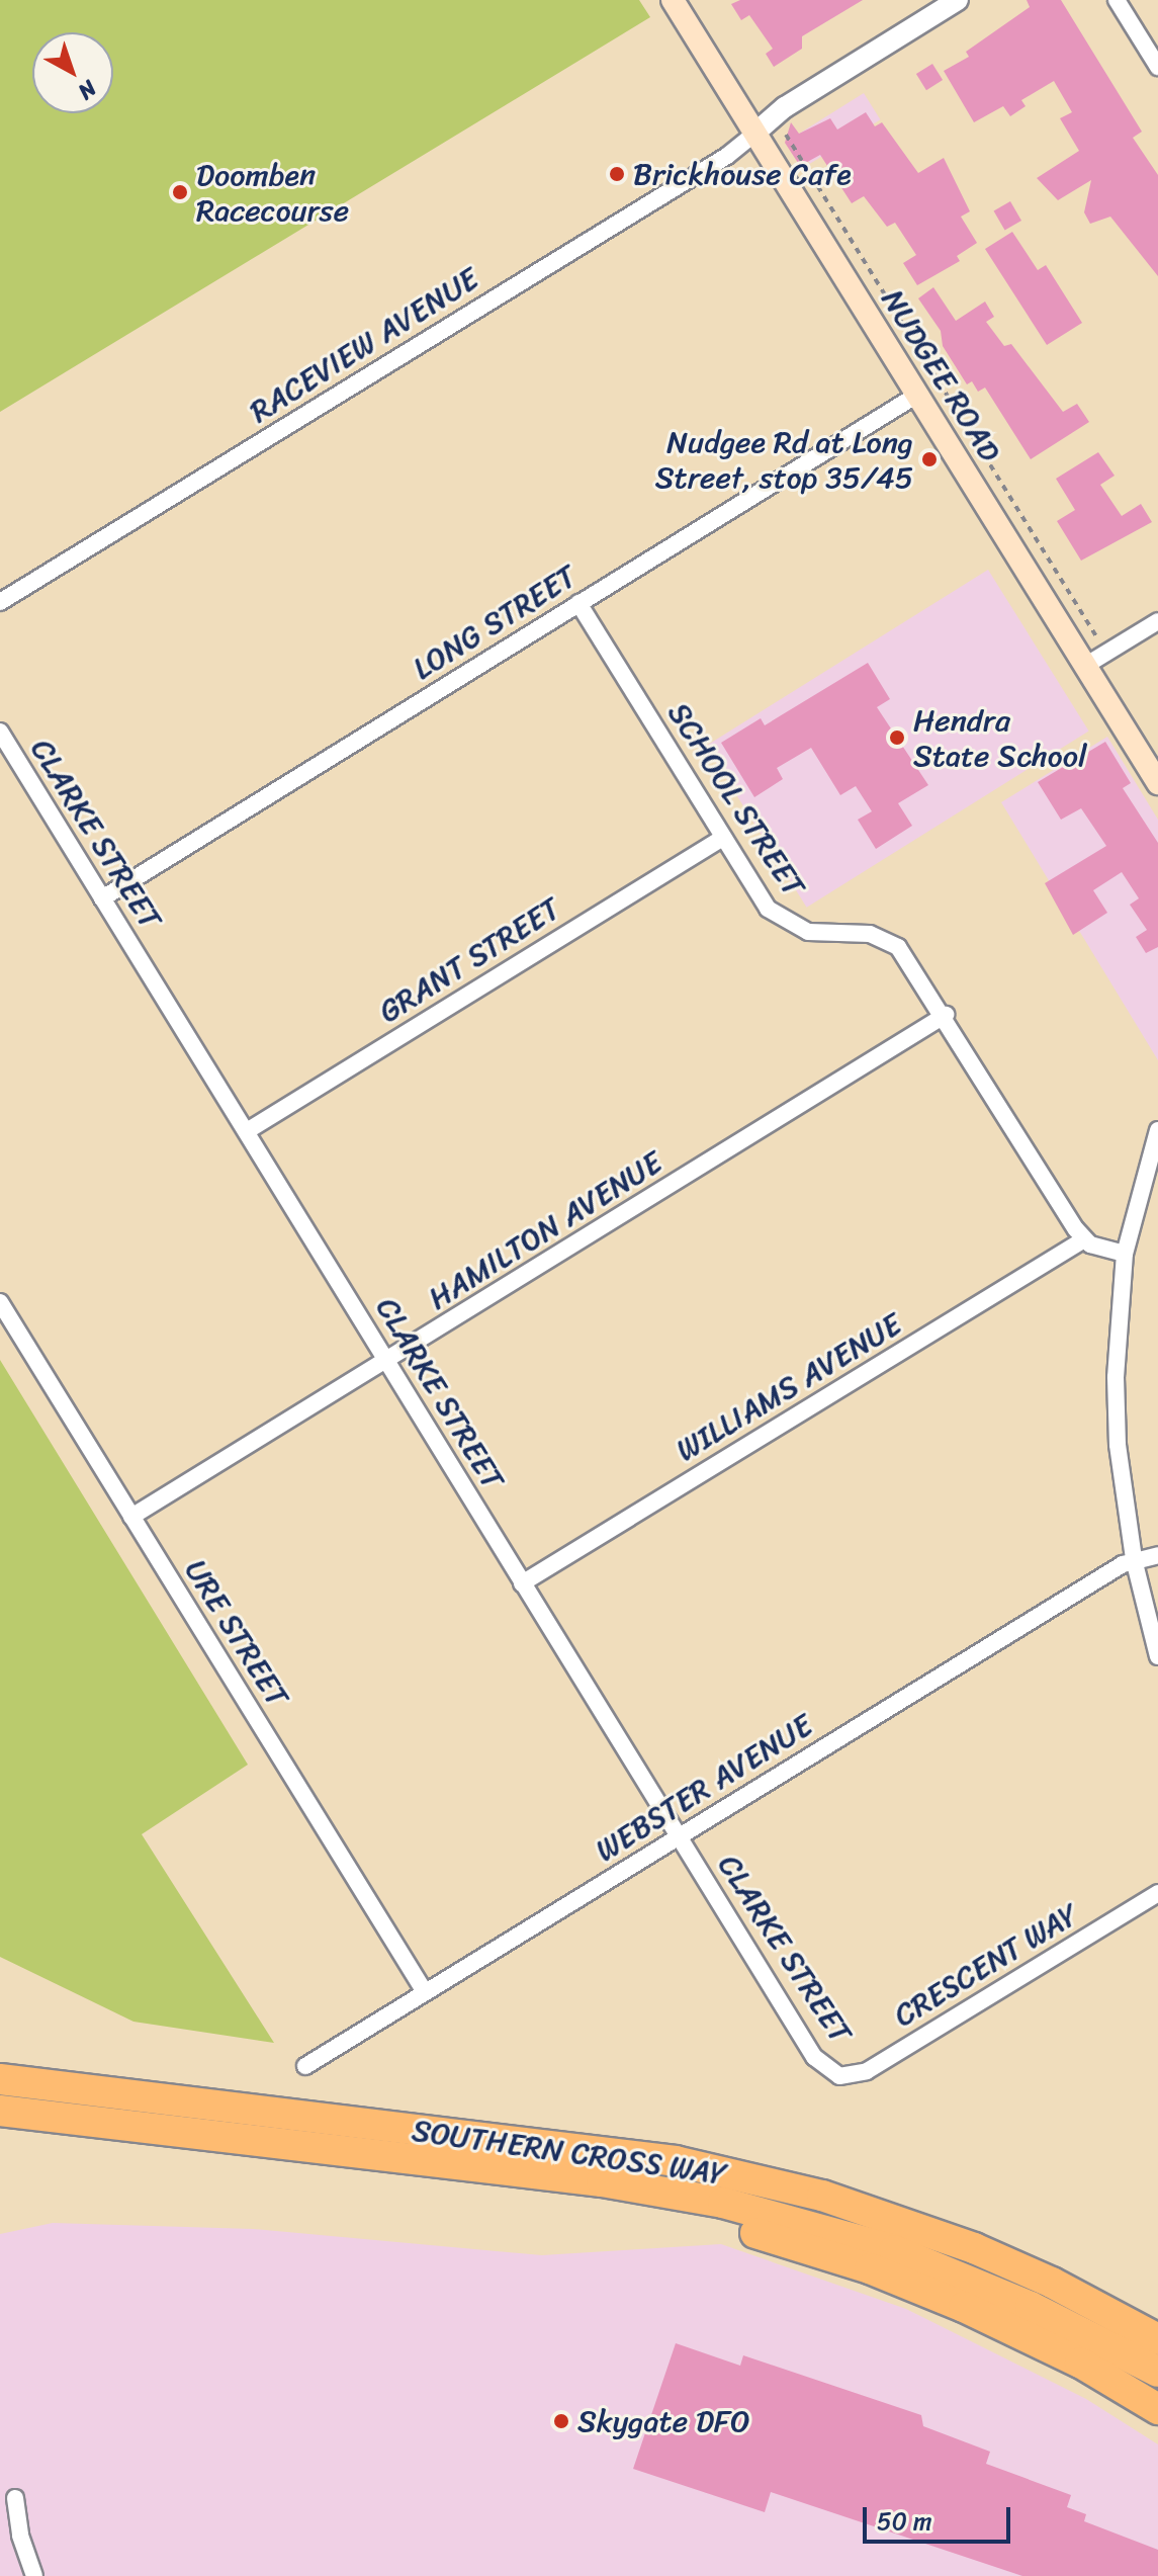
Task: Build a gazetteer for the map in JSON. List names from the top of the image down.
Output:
{
  "streets": {
    "highway": ["SOUTHERN CROSS WAY"],
    "main road": ["NUDGEE ROAD"],
    "street": [
      "RACEVIEW AVENUE",
      "LONG STREET",
      "SCHOOL STREET",
      "CLARKE STREET",
      "GRANT STREET",
      "HAMILTON AVENUE",
      "WILLIAMS AVENUE",
      "URE STREET",
      "WEBSTER AVENUE",
      "CRESCENT WAY"
    ]
  },
  "crossings": [
    ["RACEVIEW AVENUE", "NUDGEE ROAD"],
    ["NUDGEE ROAD", "LONG STREET"],
    ["LONG STREET", "SCHOOL STREET"],
    ["LONG STREET", "CLARKE STREET"],
    ["SCHOOL STREET", "GRANT STREET"],
    ["SCHOOL STREET", "HAMILTON AVENUE"],
    ["SCHOOL STREET", "WILLIAMS AVENUE"],
    ["CLARKE STREET", "GRANT STREET"],
    ["CLARKE STREET", "HAMILTON AVENUE"],
    ["CLARKE STREET", "WILLIAMS AVENUE"],
    ["CLARKE STREET", "WEBSTER AVENUE"],
    ["CLARKE STREET", "CRESCENT WAY"],
    ["HAMILTON AVENUE", "URE STREET"],
    ["URE STREET", "WEBSTER AVENUE"]
  ],
  "places": [
    "Brickhouse Cafe",
    "Doomben Racecourse",
    "Nudgee Rd at Long Street, stop 35/45",
    "Hendra State School",
    "Skygate DFO"
  ],
  "scale_bar": "50 m",
  "north": "bottom right"
}
